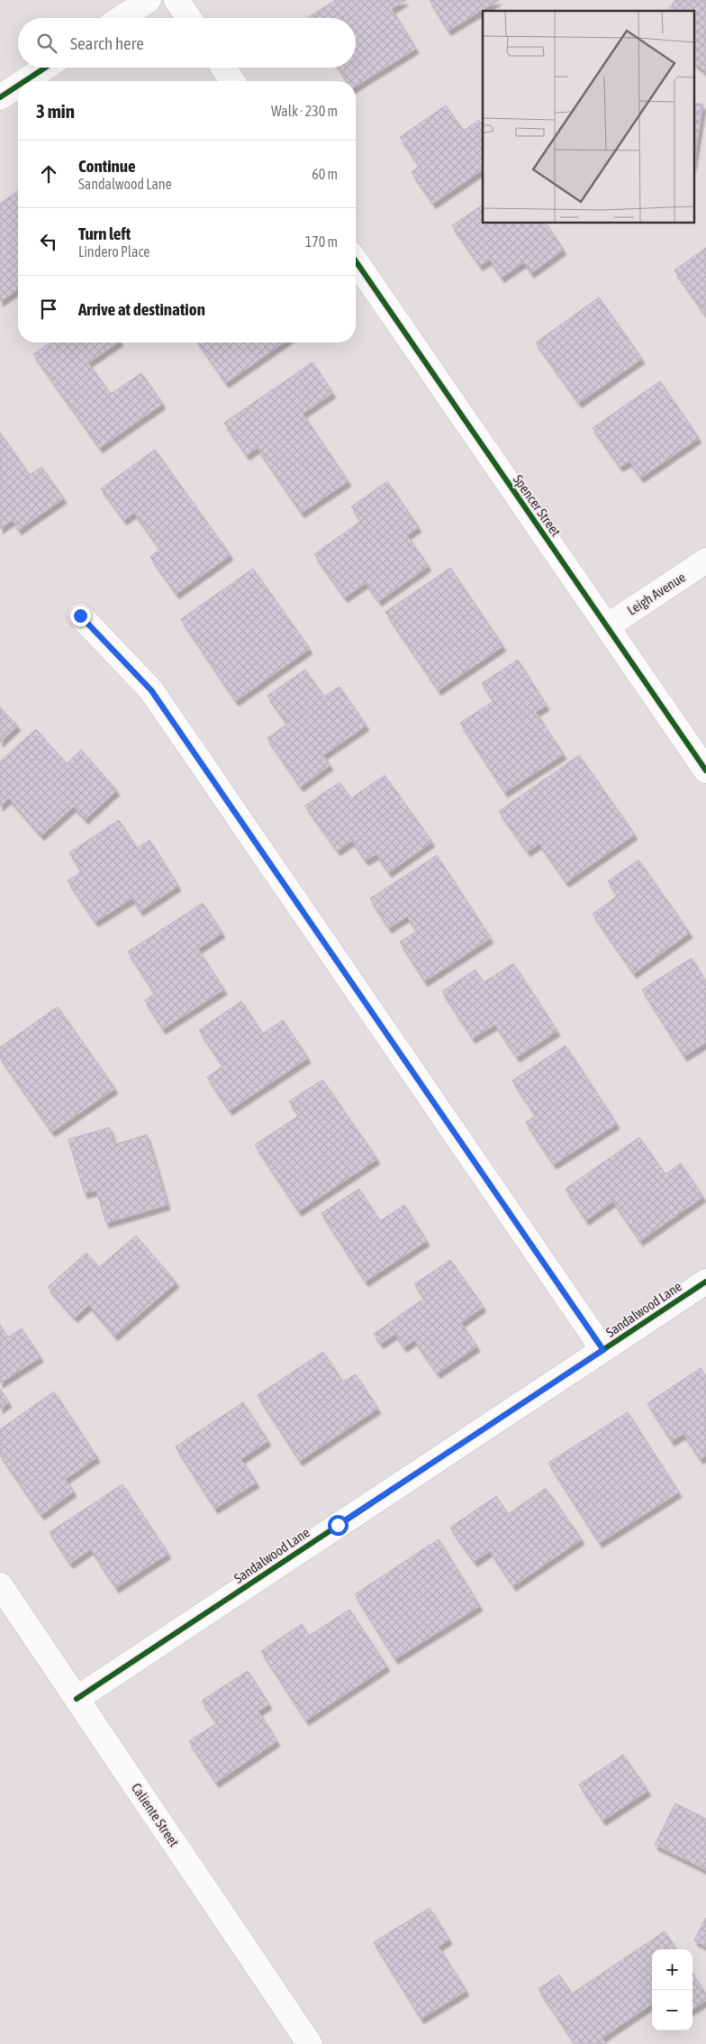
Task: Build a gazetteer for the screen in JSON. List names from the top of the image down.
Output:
{
  "streets": {
    "street": [
      "Spencer Street",
      "Leigh Avenue",
      "Sandalwood Lane",
      "Caliente Street"
    ]
  },
  "crossings": [
    ["Spencer Street", "Leigh Avenue"],
    ["Sandalwood Lane", "Caliente Street"]
  ],
  "page": {
    "search": "Search here",
    "heading": ["3 min", "Walk · 230 m"],
    "list": [
      ["Continue", "Sandalwood Lane", "60 m"],
      ["Turn left", "Lindero Place", "170 m"],
      "Arrive at destination"
    ],
    "map_buttons": ["+", "−"]
  }
}
